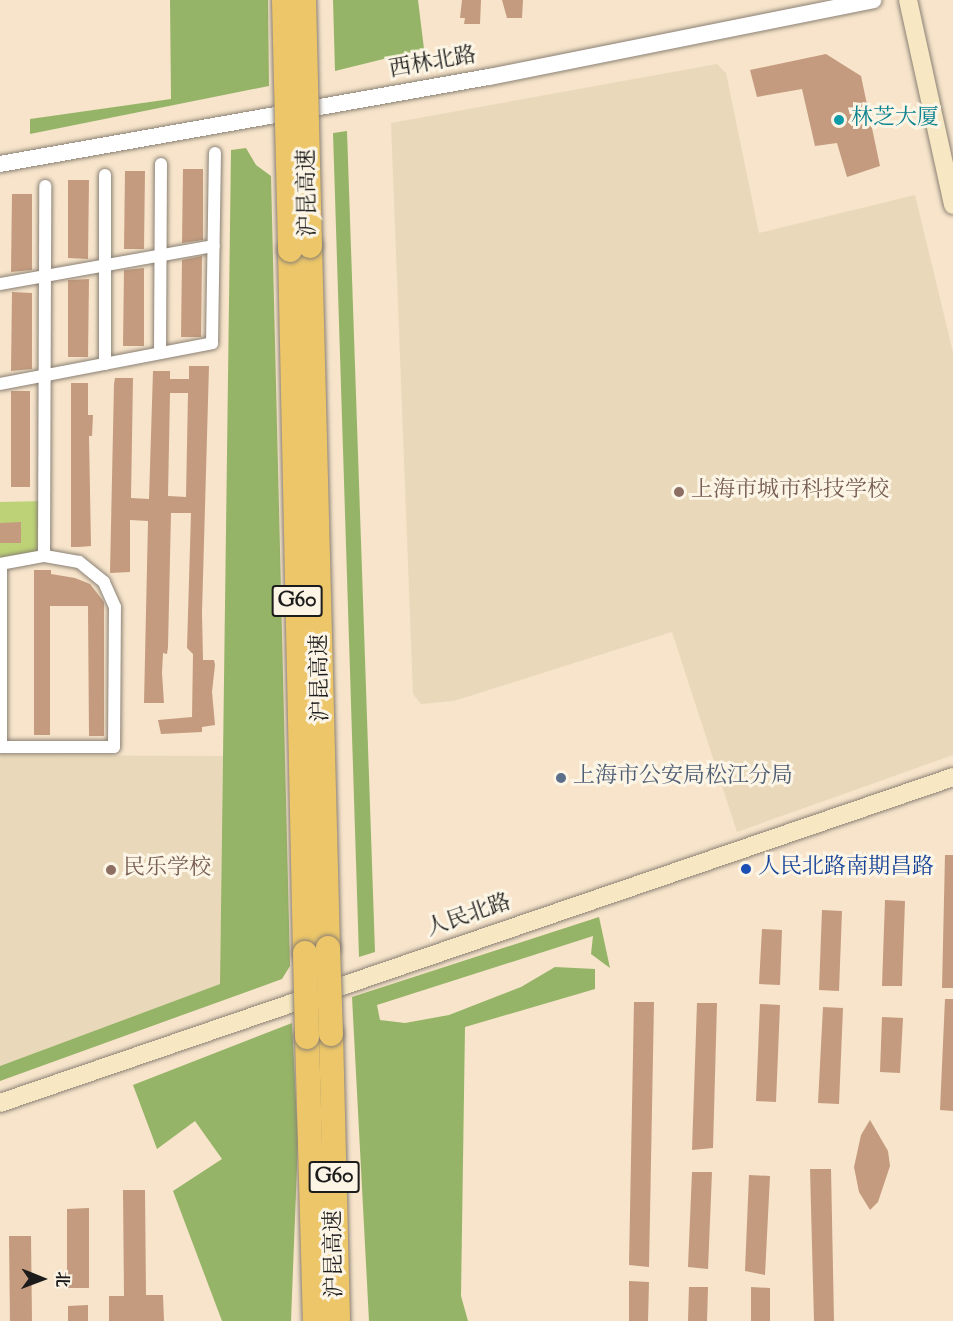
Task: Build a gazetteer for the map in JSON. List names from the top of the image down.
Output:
{
  "streets": {
    "highway": ["沪昆高速", "G60"],
    "main road": ["人民北路"],
    "street": ["西林北路"]
  },
  "places": [
    "林芝大厦",
    "上海市城市科技学校",
    "上海市公安局松江分局",
    "人民北路南期昌路",
    "民乐学校"
  ],
  "north": "right"
}
